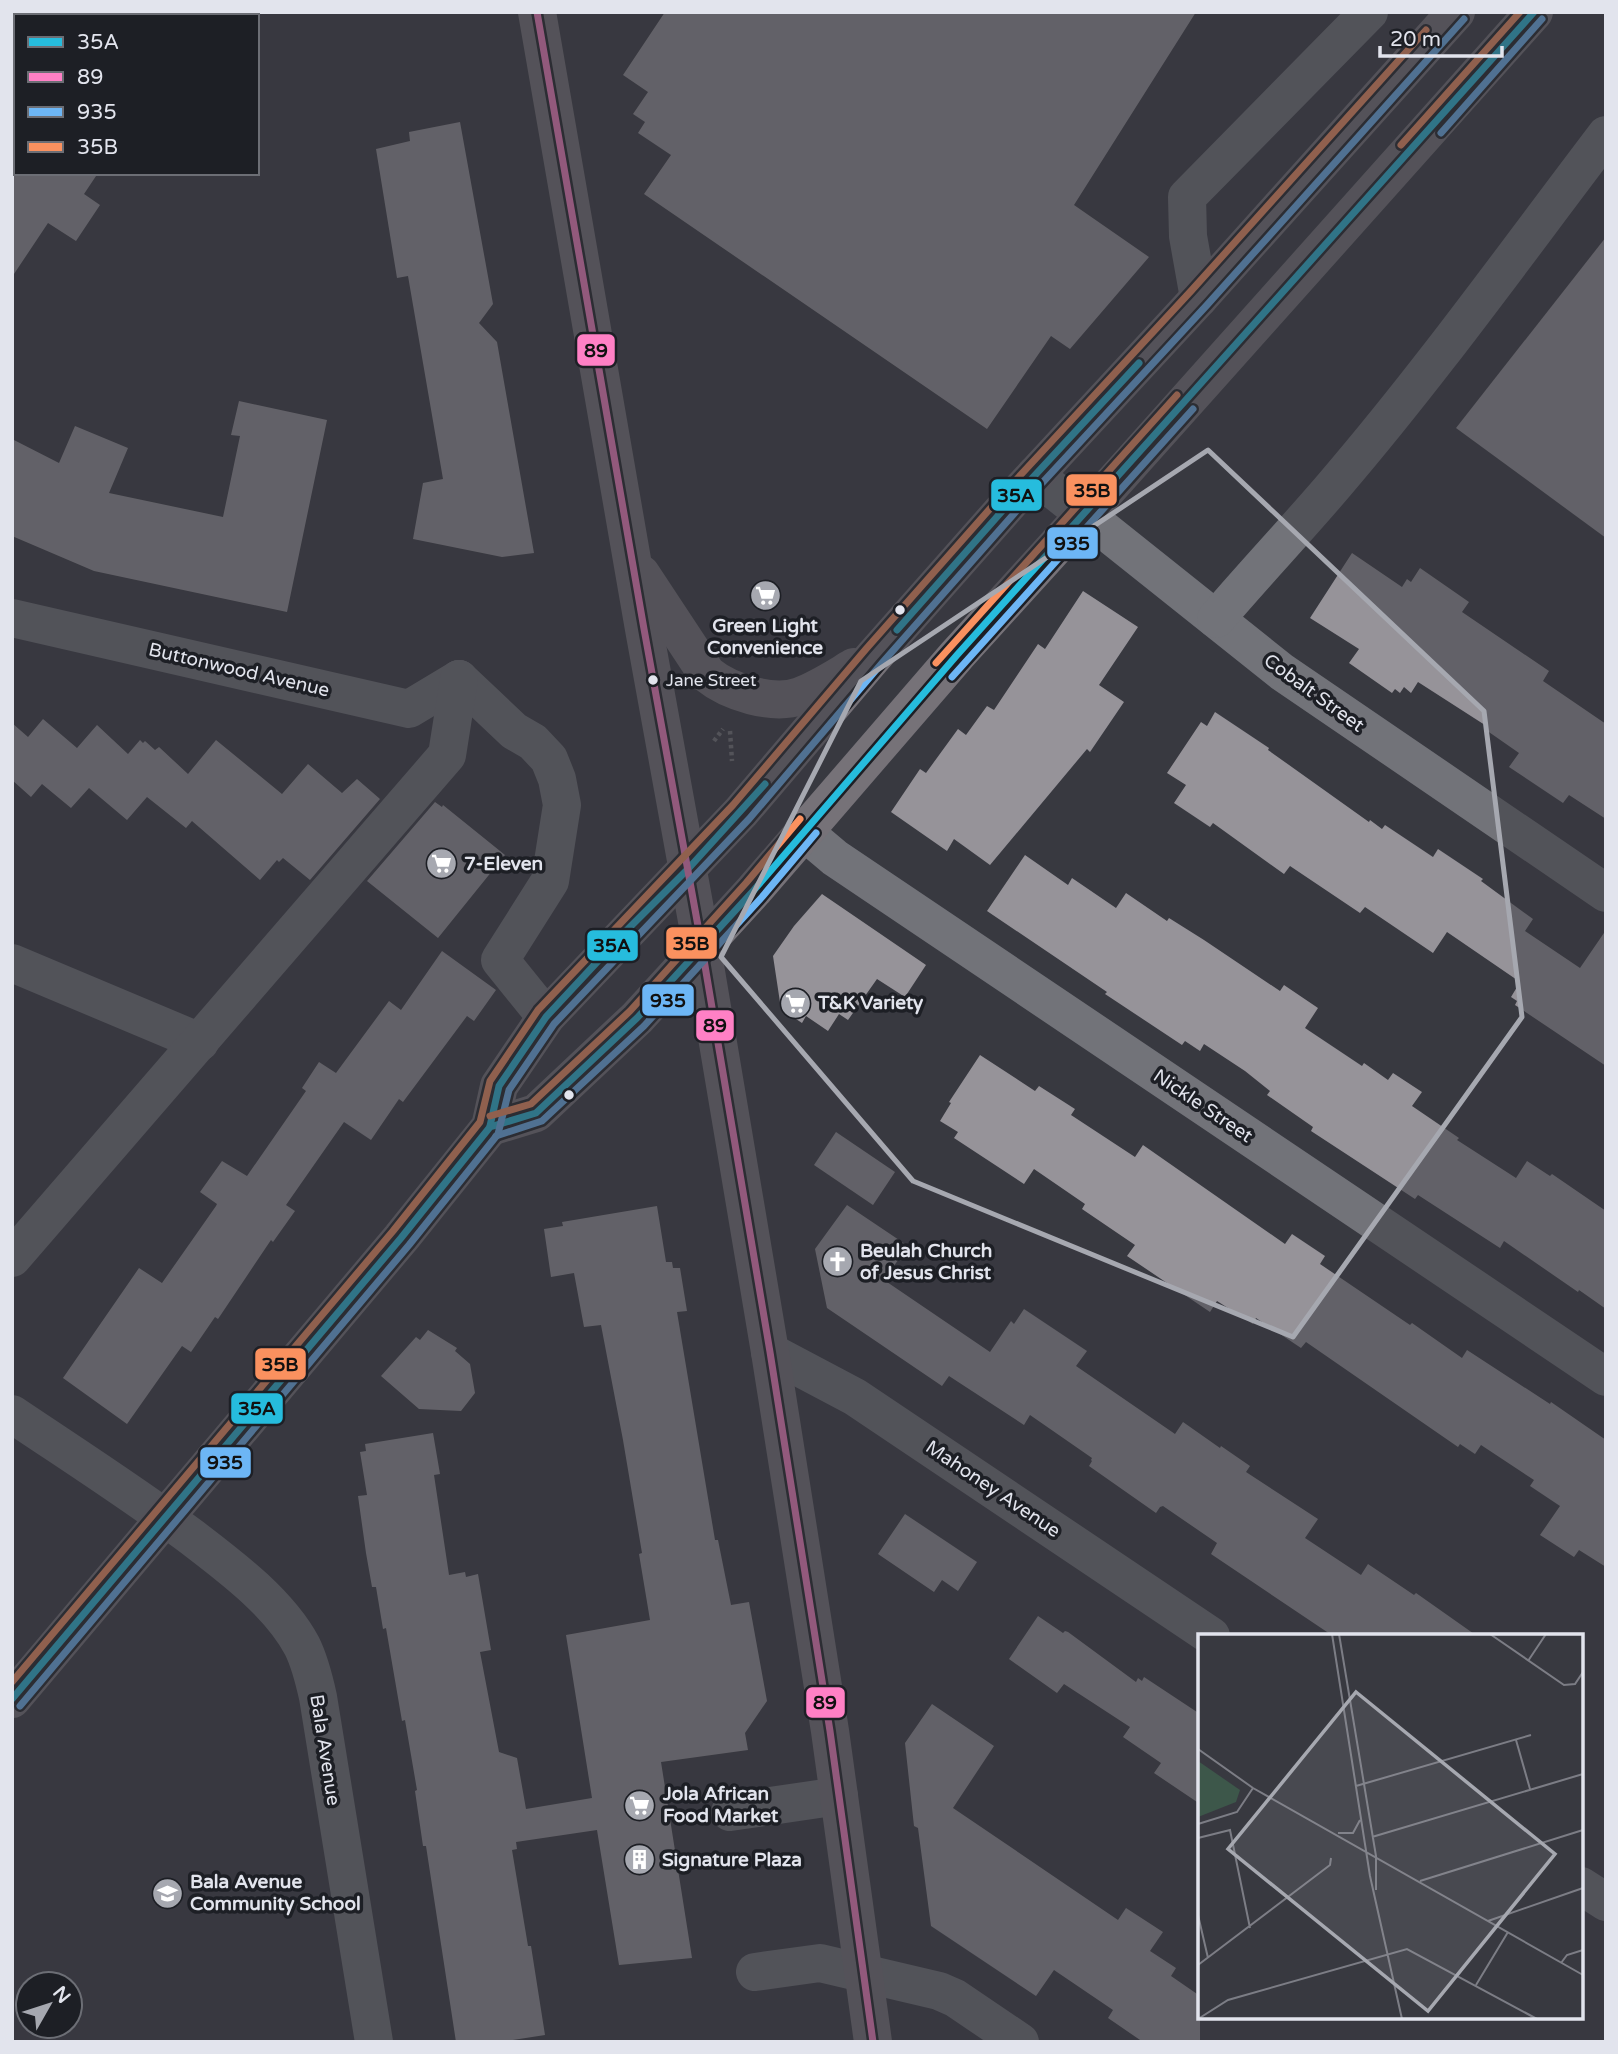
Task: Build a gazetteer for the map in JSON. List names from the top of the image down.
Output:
{
  "streets": {
    "street": [
      "Buttonwood Avenue",
      "Cobalt Street",
      "Nickle Street",
      "Mahoney Avenue",
      "Bala Avenue"
    ]
  },
  "places": {
    "supermarket": [
      "Green Light Convenience",
      "7-Eleven",
      "T&K Variety",
      "Jola African Food Market"
    ],
    "other": ["Jane Street"],
    "church": ["Beulah Church of Jesus Christ"],
    "building": ["Signature Plaza"],
    "school or university": ["Bala Avenue Community School"]
  },
  "lines": [
    "transit line 35A",
    "transit line 89",
    "transit line 35B",
    "transit line 935"
  ],
  "legend": [
    "35A",
    "89",
    "935",
    "35B"
  ],
  "scale_bar": "20 m",
  "north": "top right"
}
